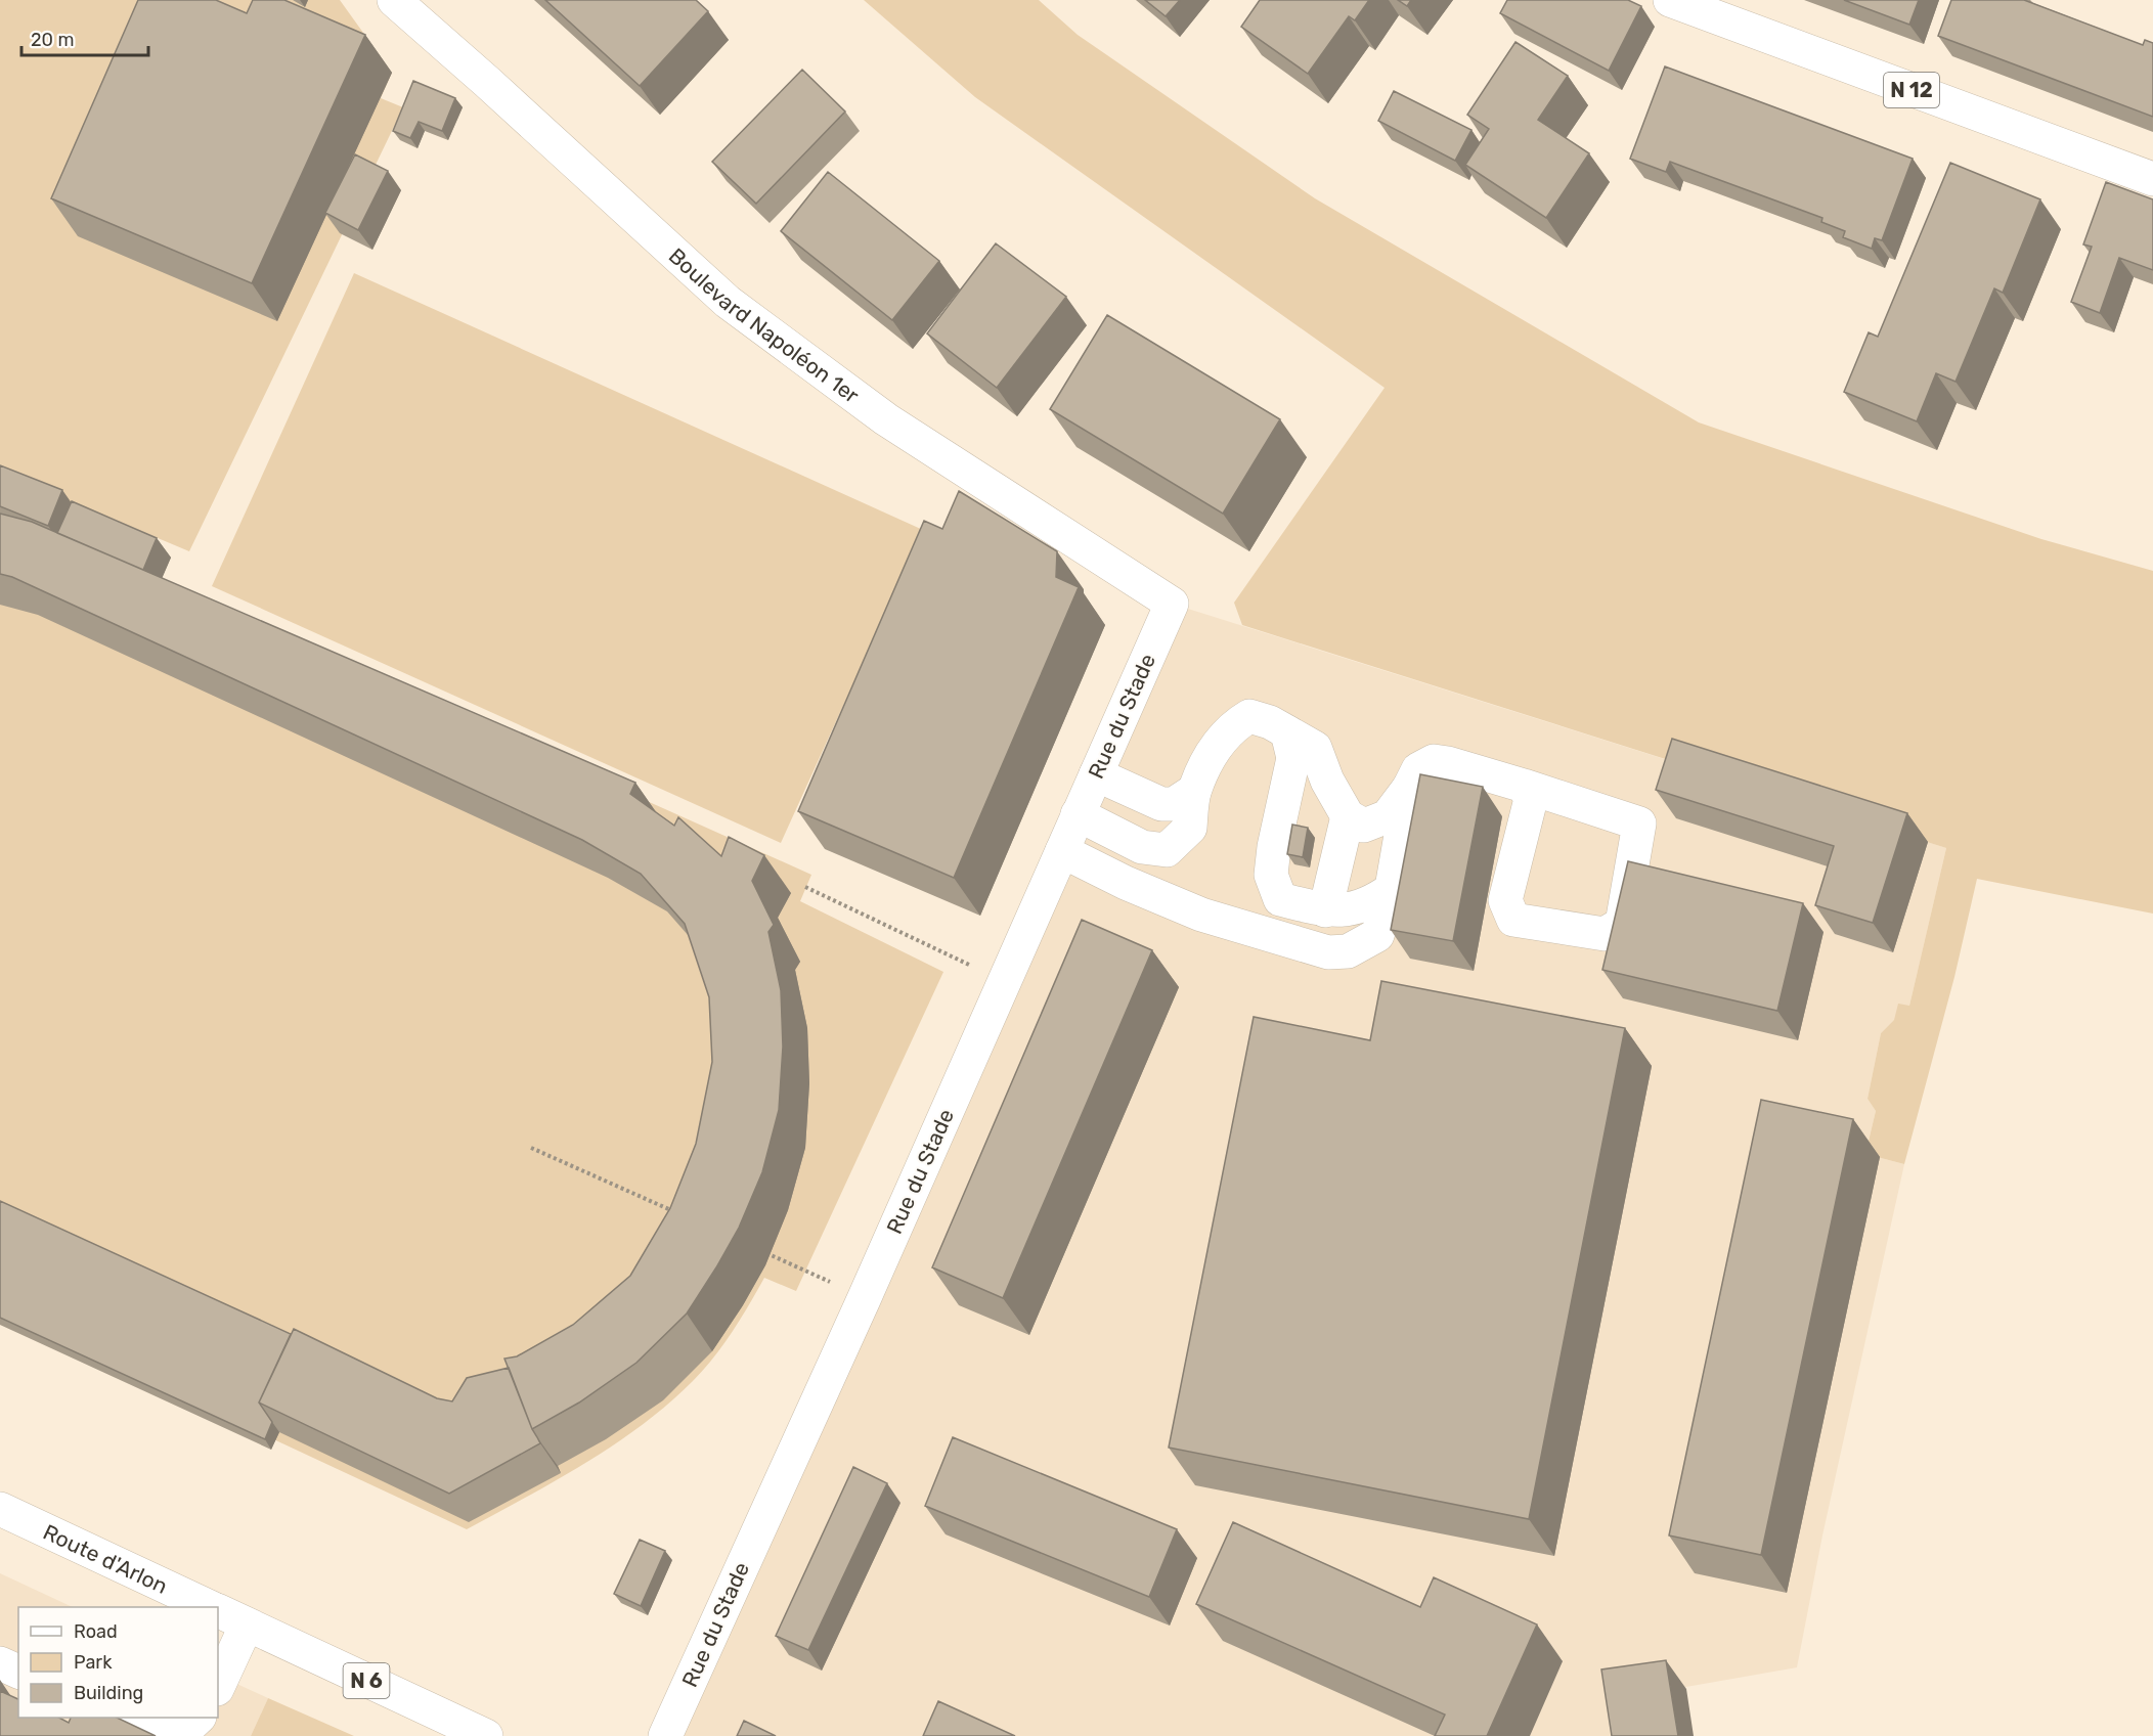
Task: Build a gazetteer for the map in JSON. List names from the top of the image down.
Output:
{
  "streets": {
    "street": [
      "N 12",
      "Boulevard Napoléon 1er",
      "Rue du Stade",
      "Route d'Arlon",
      "N 6"
    ]
  },
  "crossings": [
    ["Boulevard Napoléon 1er", "Rue du Stade"]
  ],
  "legend": ["Road", "Park", "Building"],
  "scale_bar": "20 m"
}
